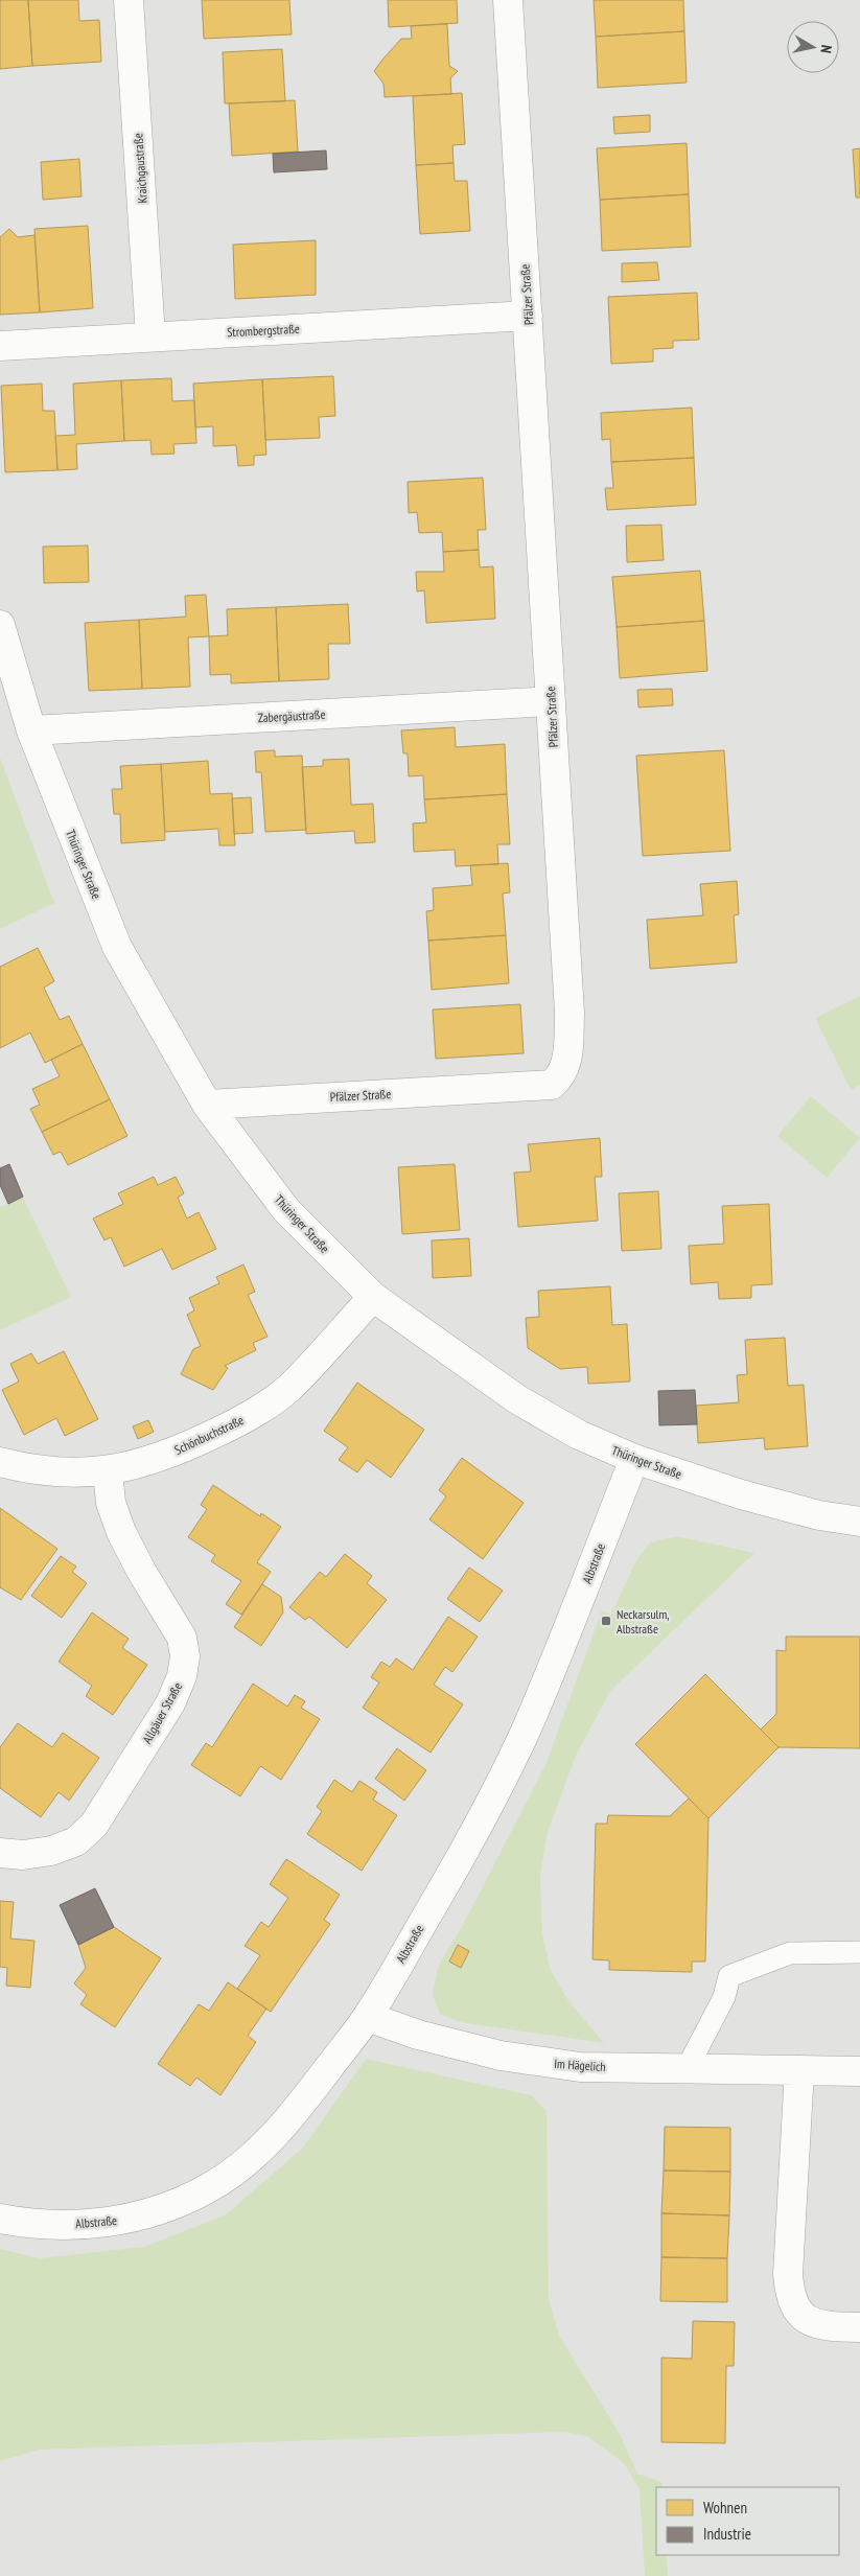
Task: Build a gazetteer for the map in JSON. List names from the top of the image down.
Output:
{
  "streets": {
    "street": [
      "Kraichgaustraße",
      "Pfälzer Straße",
      "Strombergstraße",
      "Zabergäustraße",
      "Thüringer Straße",
      "Schönbuchstraße",
      "Albstraße",
      "Allgäuer Straße",
      "Im Hägelich"
    ]
  },
  "crossings": [
    ["Kraichgaustraße", "Strombergstraße"],
    ["Pfälzer Straße", "Strombergstraße"],
    ["Pfälzer Straße", "Zabergäustraße"],
    ["Pfälzer Straße", "Thüringer Straße"],
    ["Zabergäustraße", "Thüringer Straße"],
    ["Thüringer Straße", "Schönbuchstraße"],
    ["Thüringer Straße", "Albstraße"],
    ["Schönbuchstraße", "Allgäuer Straße"],
    ["Albstraße", "Im Hägelich"]
  ],
  "places": {
    "transit": ["Neckarsulm, Albstraße"]
  },
  "legend": ["Wohnen", "Industrie"],
  "north": "right"
}
